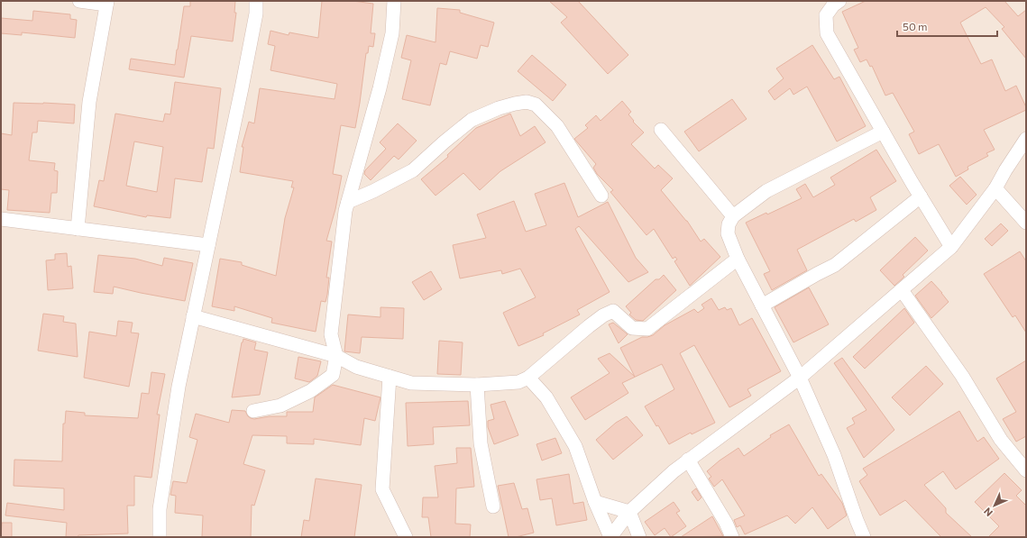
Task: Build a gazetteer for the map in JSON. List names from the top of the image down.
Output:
{
  "scale_bar": "50 m",
  "north": "bottom left"
}
